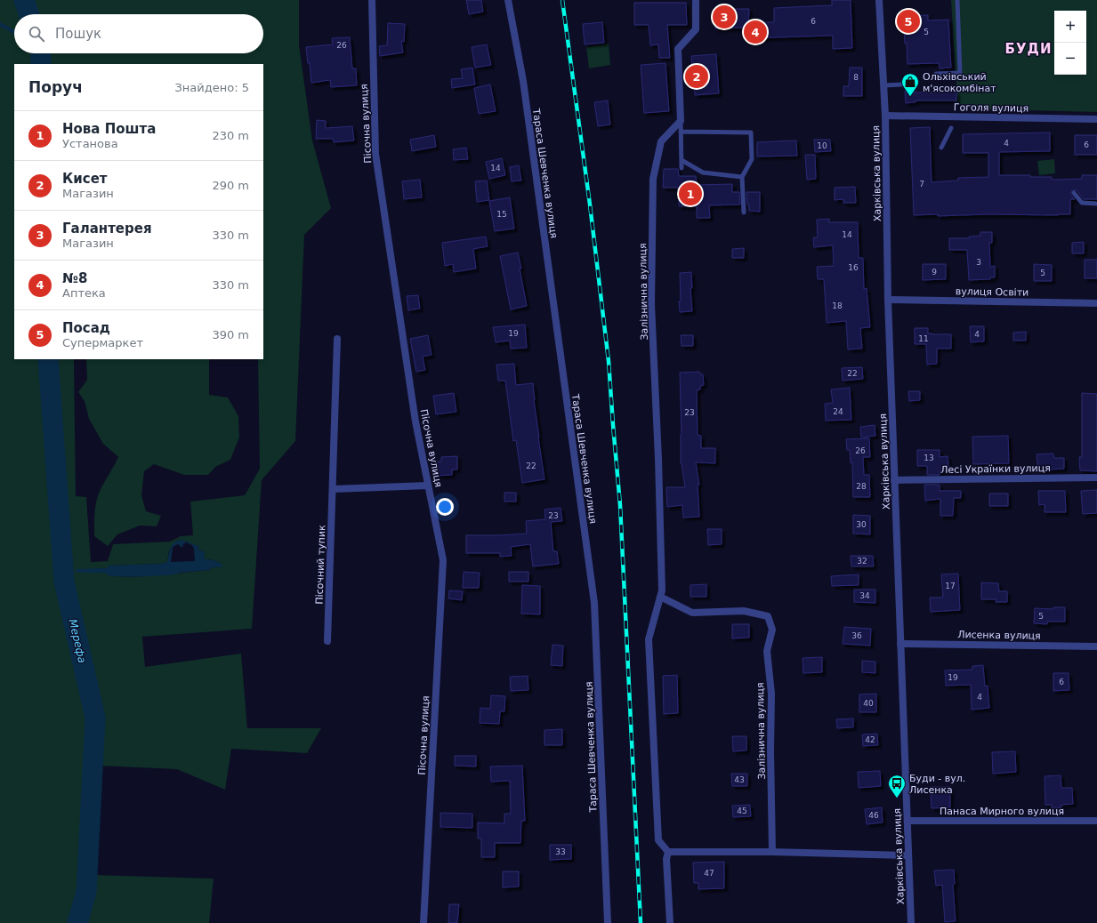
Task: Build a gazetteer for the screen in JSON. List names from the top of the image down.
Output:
{
  "streets": {
    "street": [
      "Гоголя вулиця",
      "Пісочна вулиця",
      "Тараса Шевченка вулиця",
      "Харківська вулиця",
      "Залізнична вулиця",
      "вулиця Освіти",
      "Лесі Українки вулиця",
      "Пісочний тупик",
      "Лисенка вулиця",
      "Панаса Мирного вулиця"
    ]
  },
  "crossings": [
    ["Гоголя вулиця", "Харківська вулиця"],
    ["Харківська вулиця", "вулиця Освіти"],
    ["Харківська вулиця", "Лесі Українки вулиця"],
    ["Харківська вулиця", "Лисенка вулиця"],
    ["Харківська вулиця", "Панаса Мирного вулиця"]
  ],
  "districts": ["БУДИ"],
  "water": ["Мерефа"],
  "places": {
    "shop": ["Ольхівський м'ясокомбінат"],
    "bus stop": ["Буди - вул. Лисенка"]
  },
  "house_numbers": [
    "6",
    "5",
    "26",
    "8",
    "4",
    "6",
    "10",
    "14",
    "7",
    "15",
    "14",
    "3",
    "16",
    "9",
    "5",
    "18",
    "19",
    "4",
    "11",
    "22",
    "24",
    "23",
    "26",
    "13",
    "22",
    "28",
    "23",
    "30",
    "32",
    "17",
    "34",
    "5",
    "36",
    "19",
    "6",
    "4",
    "40",
    "42",
    "43",
    "45",
    "46",
    "33",
    "47"
  ],
  "page": {
    "pins": [
      "3",
      "5",
      "4",
      "2",
      "1"
    ],
    "map_buttons": ["+", "−"],
    "search": "Пошук",
    "heading": ["Поруч", "Знайдено: 5"],
    "list": [
      {
        "mark": "1",
        "name": "Нова Пошта",
        "note": "Установа",
        "value": "230 m"
      },
      {
        "mark": "2",
        "name": "Кисет",
        "note": "Магазин",
        "value": "290 m"
      },
      {
        "mark": "3",
        "name": "Галантерея",
        "note": "Магазин",
        "value": "330 m"
      },
      {
        "mark": "4",
        "name": "№8",
        "note": "Аптека",
        "value": "330 m"
      },
      {
        "mark": "5",
        "name": "Посад",
        "note": "Супермаркет",
        "value": "390 m"
      }
    ]
  }
}
